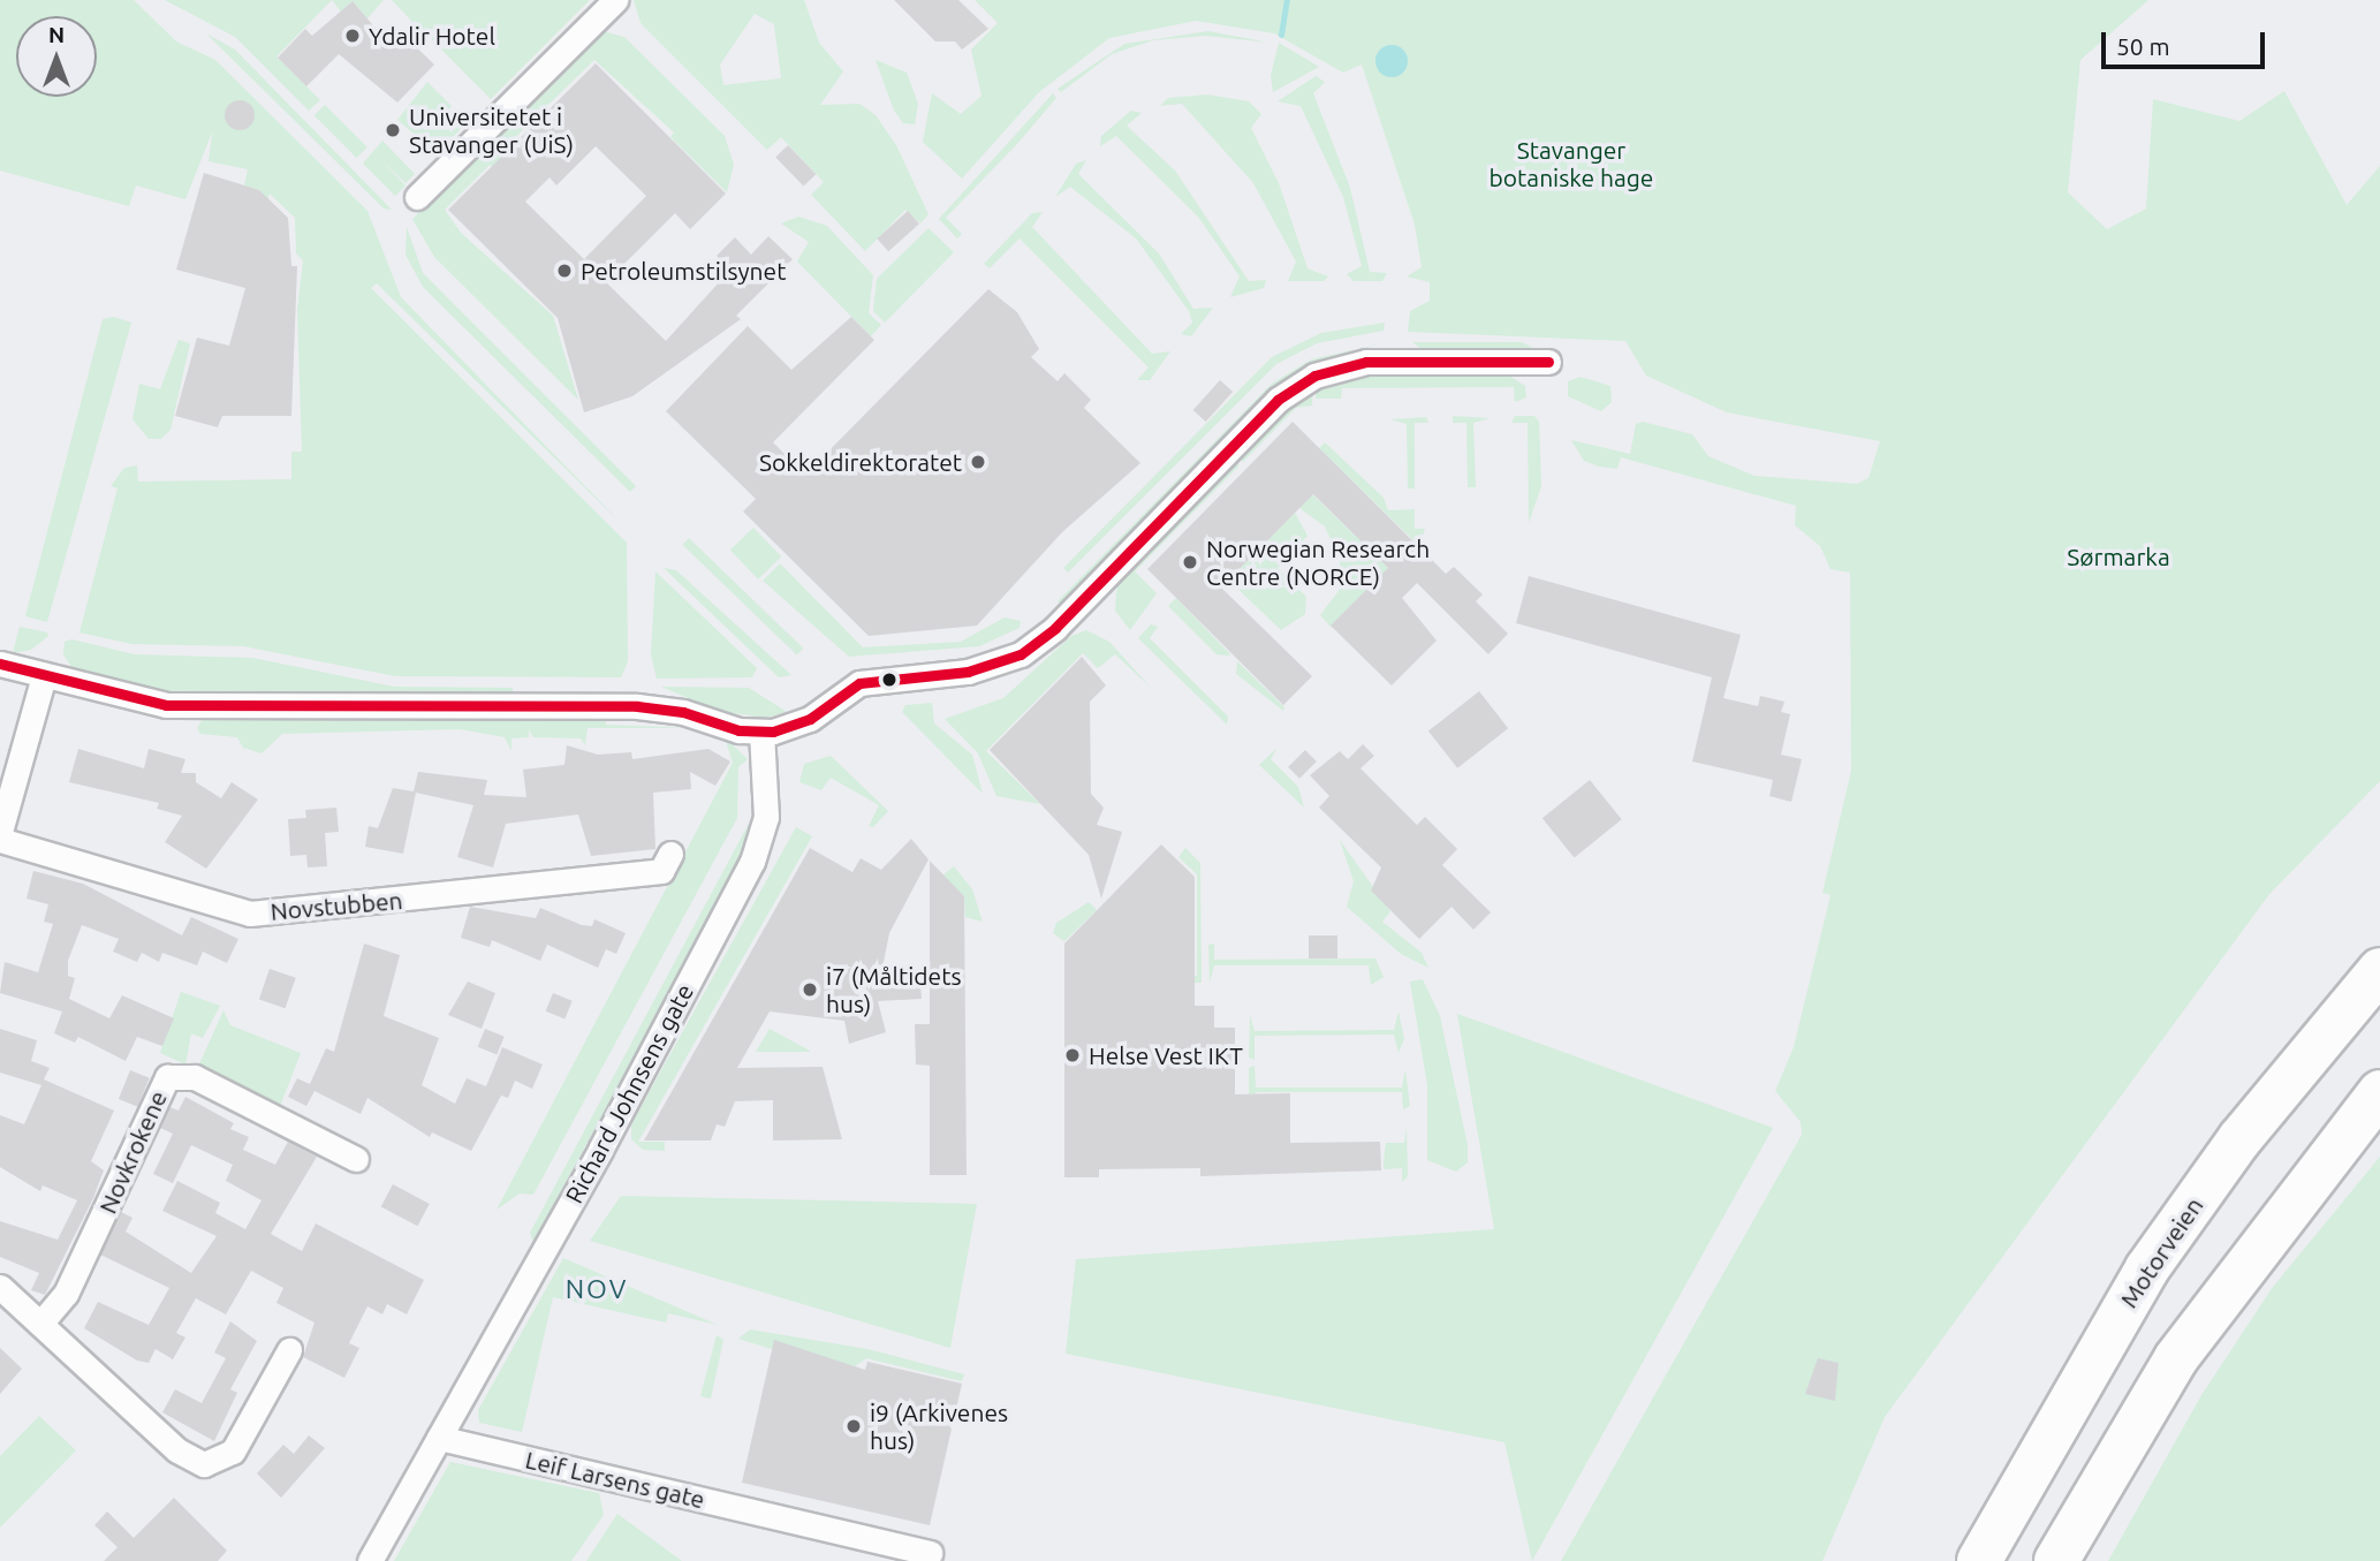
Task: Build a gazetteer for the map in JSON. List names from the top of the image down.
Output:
{
  "streets": {
    "highway": ["Motorveien"],
    "street": [
      "Novstubben",
      "Richard Johnsens gate",
      "Novkrokene",
      "Leif Larsens gate"
    ]
  },
  "crossings": [
    ["Richard Johnsens gate", "Leif Larsens gate"]
  ],
  "districts": ["NOV"],
  "parks": ["Stavanger botaniske hage", "Sørmarka"],
  "places": [
    "Ydalir Hotel",
    "Universitetet i Stavanger (UiS)",
    "Petroleumstilsynet",
    "Sokkeldirektoratet",
    "Norwegian Research Centre (NORCE)",
    "i7 (Måltidets hus)",
    "Helse Vest IKT",
    "i9 (Arkivenes hus)"
  ],
  "scale_bar": "50 m",
  "north": "top"
}
